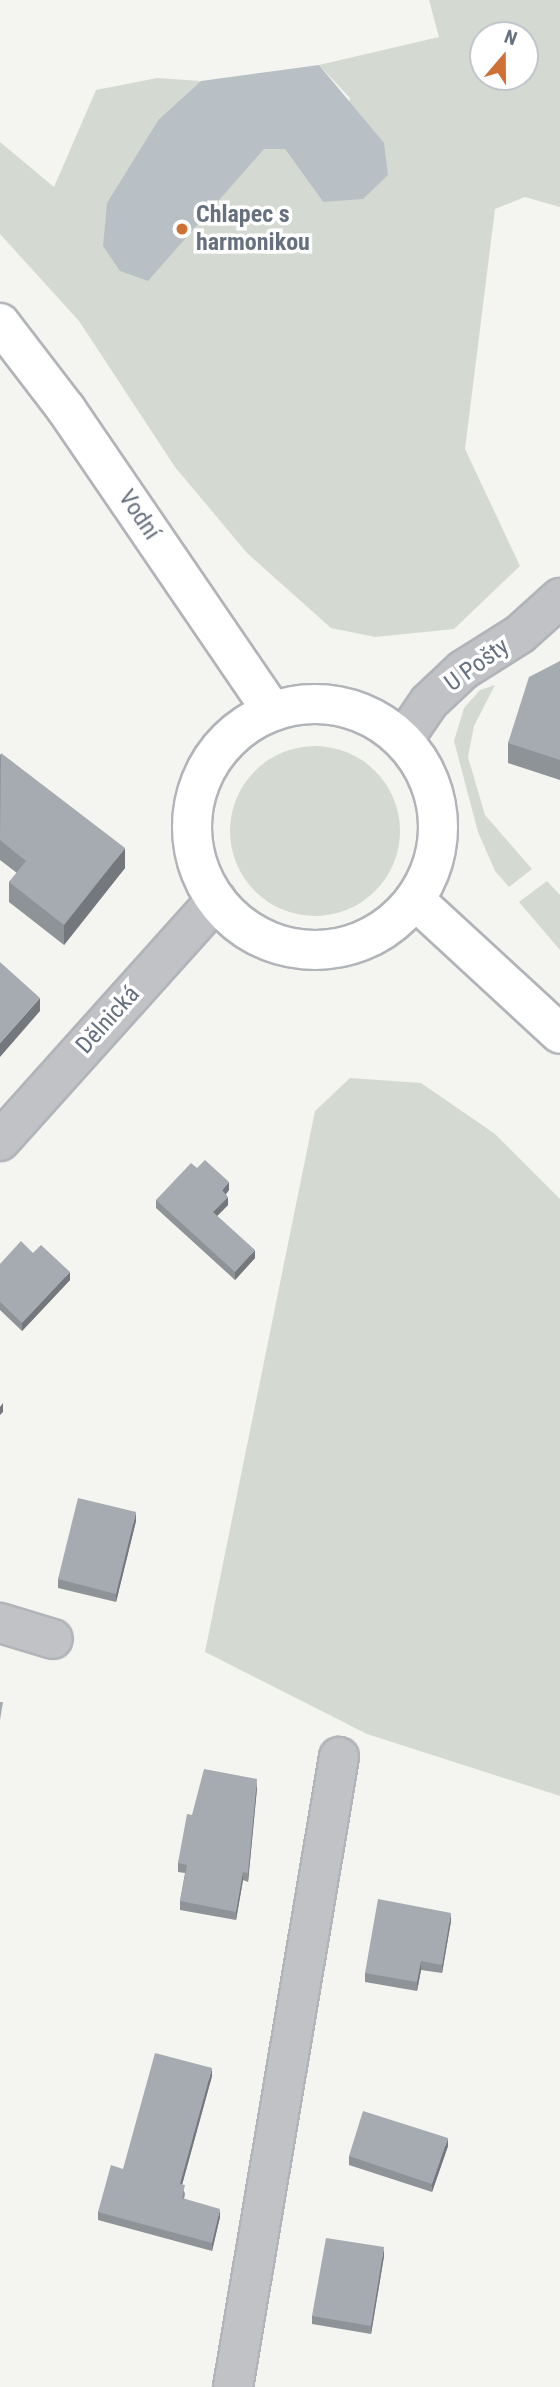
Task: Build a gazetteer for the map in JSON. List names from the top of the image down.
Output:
{
  "streets": {
    "main road": ["Vodní"],
    "street": ["U Pošty", "Dělnická"]
  },
  "crossings": [
    ["Vodní", "U Pošty"],
    ["Vodní", "Dělnická"],
    ["U Pošty", "Dělnická"]
  ],
  "places": ["Chlapec s harmonikou"],
  "north": "top"
}
